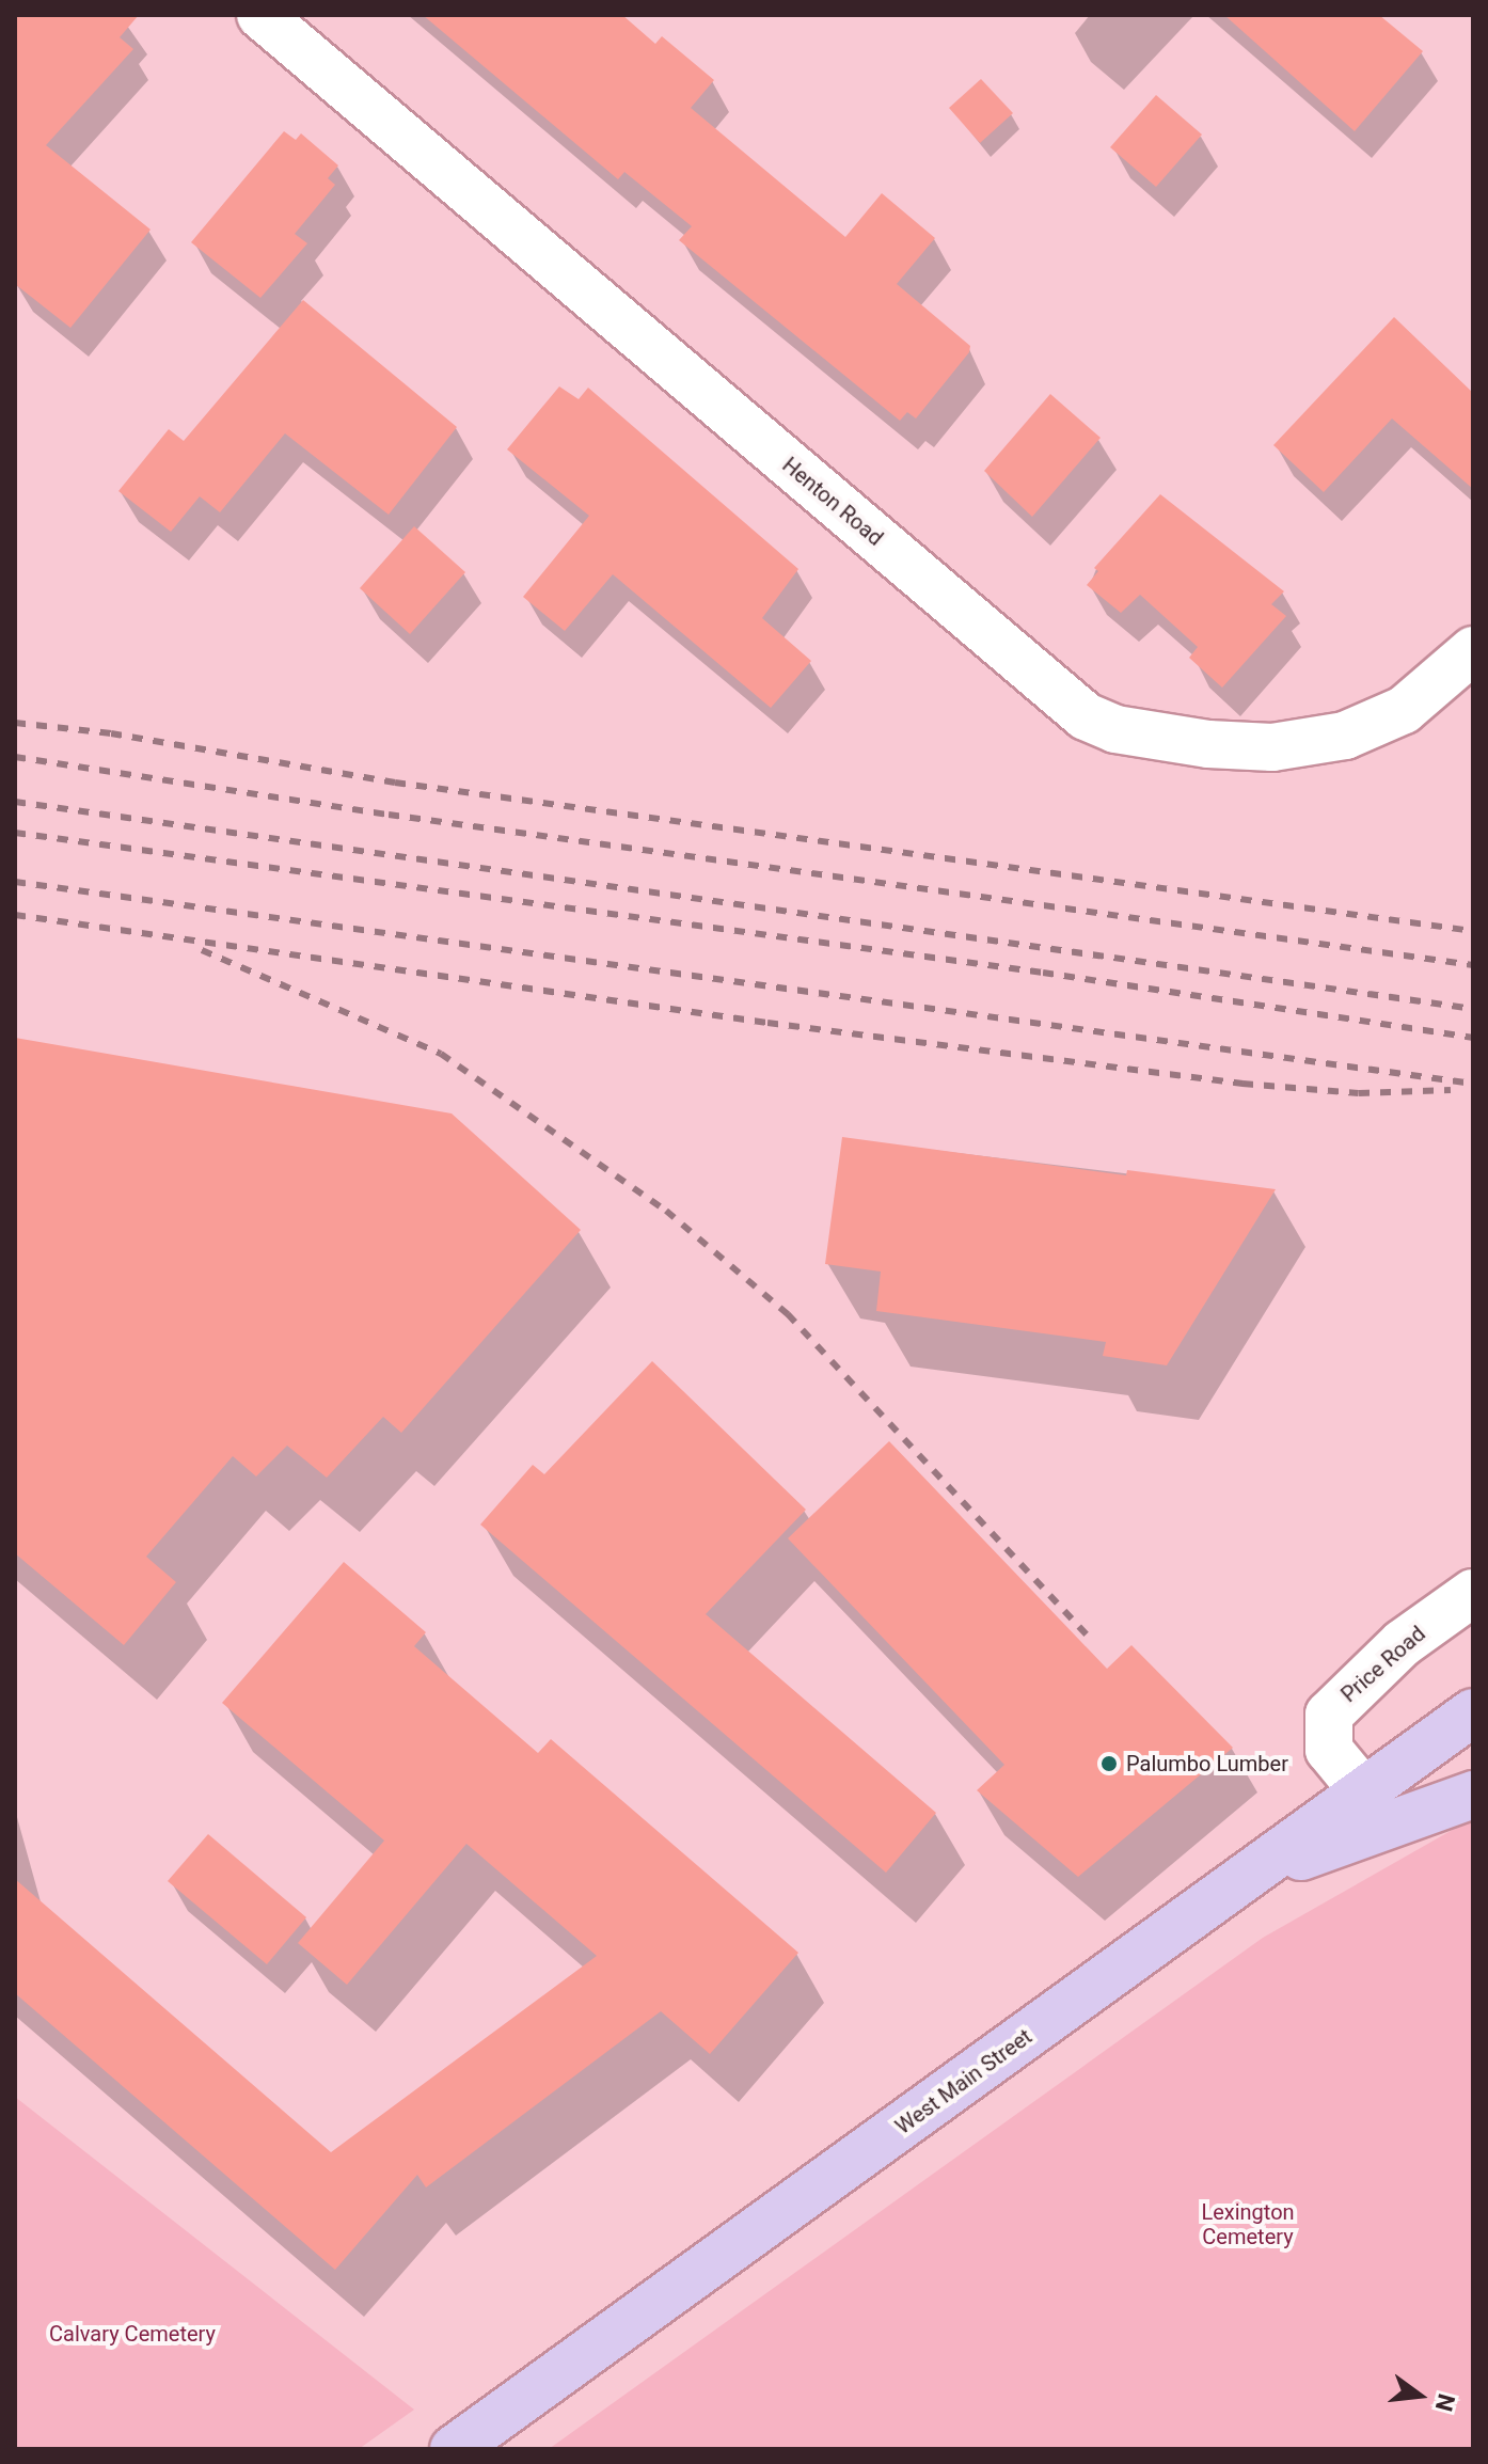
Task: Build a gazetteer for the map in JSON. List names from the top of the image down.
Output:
{
  "streets": {
    "main road": ["West Main Street"],
    "street": ["Henton Road", "Price Road"]
  },
  "crossings": [
    ["Price Road", "West Main Street"]
  ],
  "parks": ["Lexington Cemetery", "Calvary Cemetery"],
  "places": ["Palumbo Lumber"],
  "north": "right"
}
